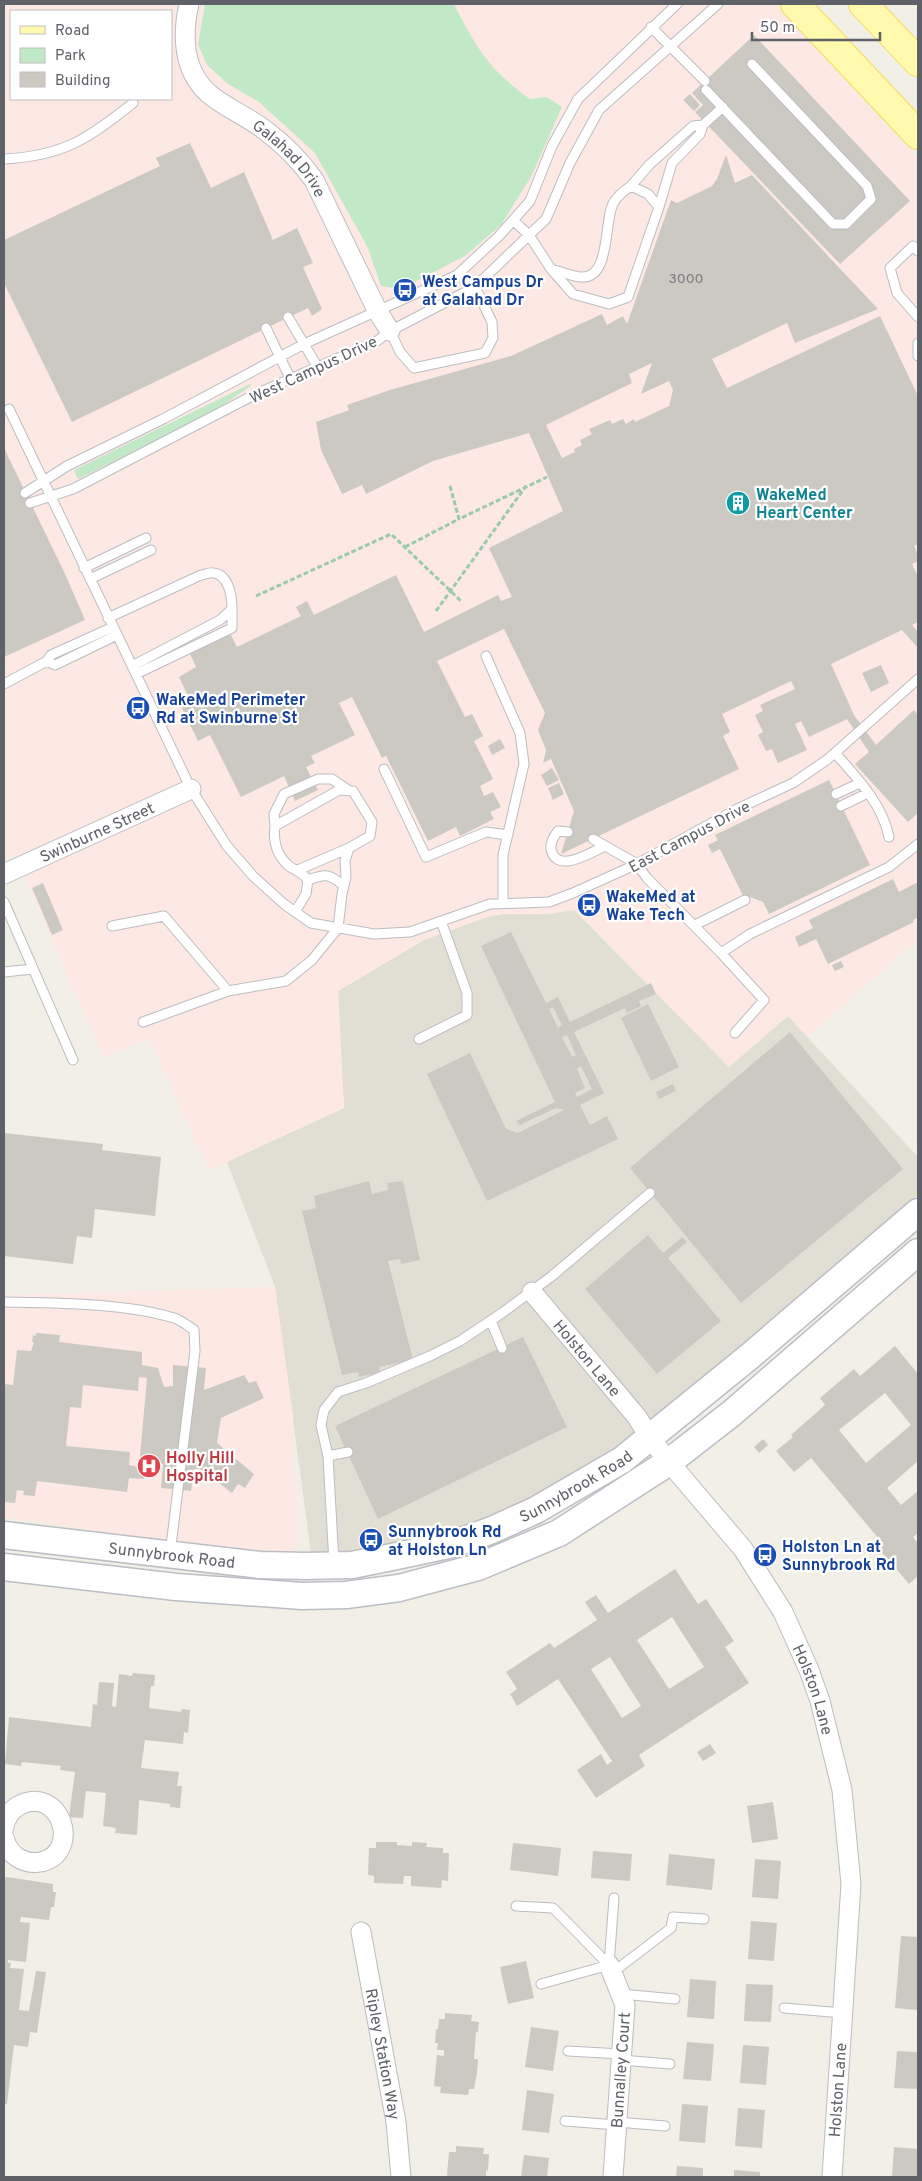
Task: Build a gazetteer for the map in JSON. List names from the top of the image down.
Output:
{
  "streets": {
    "main road": ["Sunnybrook Road"],
    "street": [
      "Galahad Drive",
      "Swinburne Street",
      "Holston Lane",
      "Ripley Station Way",
      "Bunnalley Court"
    ],
    "lane": ["West Campus Drive", "East Campus Drive"]
  },
  "crossings": [
    ["Galahad Drive", "West Campus Drive"],
    ["Swinburne Street", "East Campus Drive"],
    ["Holston Lane", "Sunnybrook Road"]
  ],
  "places": {
    "bus stop": [
      "West Campus Dr at Galahad Dr",
      "WakeMed Perimeter Rd at Swinburne St",
      "WakeMed at Wake Tech",
      "Sunnybrook Rd at Holston Ln",
      "Holston Ln at Sunnybrook Rd"
    ],
    "building": ["WakeMed Heart Center"],
    "hospital": ["Holly Hill Hospital"]
  },
  "house_numbers": ["3000"],
  "legend": ["Road", "Park", "Building"],
  "scale_bar": "50 m"
}
